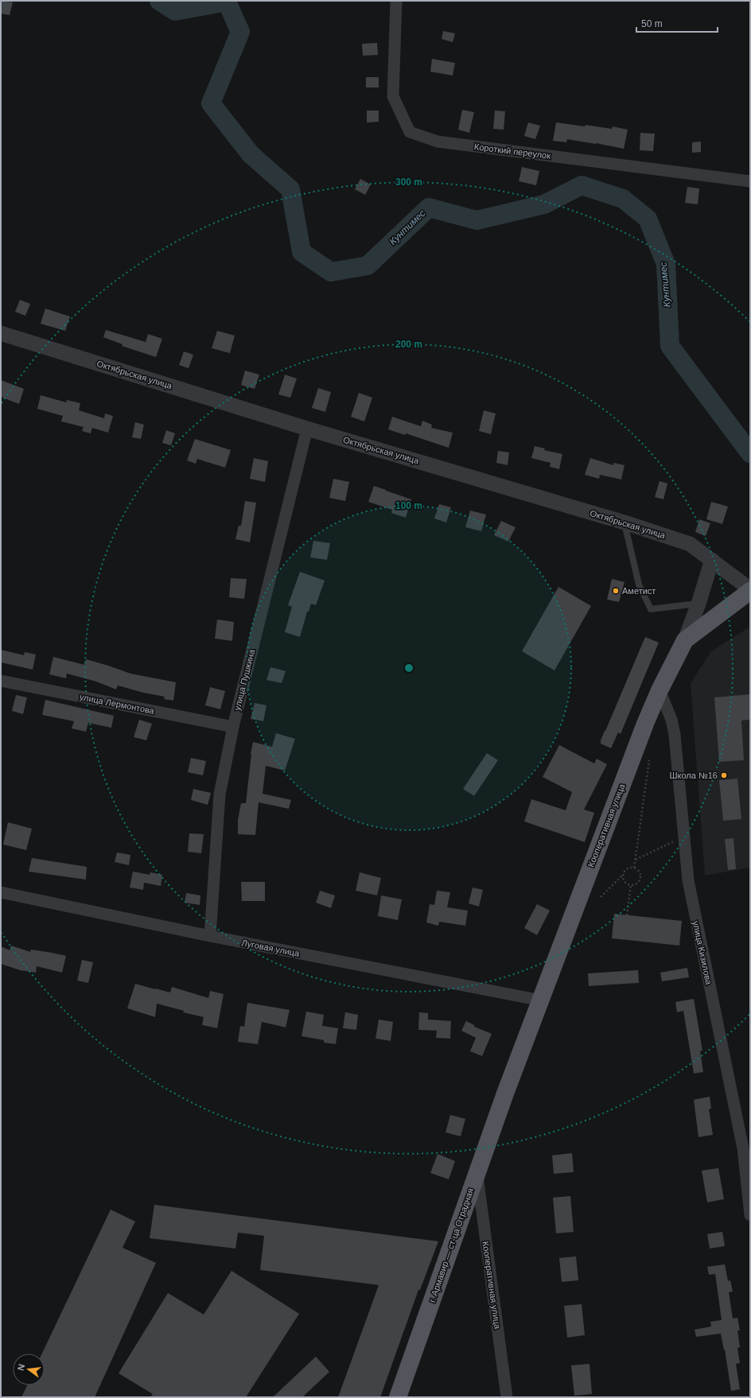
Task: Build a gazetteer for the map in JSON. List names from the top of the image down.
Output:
{
  "streets": {
    "main road": ["Октябрьская улица", "Кооперативная улица", "г. Армавир — ст-ца Отрадная"],
    "street": [
      "Короткий переулок",
      "улица Пушкина",
      "улица Лермонтова",
      "Луговая улица",
      "улица Кизилова"
    ]
  },
  "crossings": [
    ["Октябрьская улица", "улица Пушкина"],
    ["Октябрьская улица", "Кооперативная улица"],
    ["улица Пушкина", "улица Лермонтова"],
    ["улица Пушкина", "Луговая улица"],
    ["Кооперативная улица", "Луговая улица"],
    ["Кооперативная улица", "улица Кизилова"],
    ["Кооперативная улица", "г. Армавир — ст-ца Отрадная"]
  ],
  "water": ["Кунтимес"],
  "places": ["Аметист", "Школа №16"],
  "scale_bar": "50 m",
  "north": "left",
  "rings": ["300 m", "200 m", "100 m"]
}
